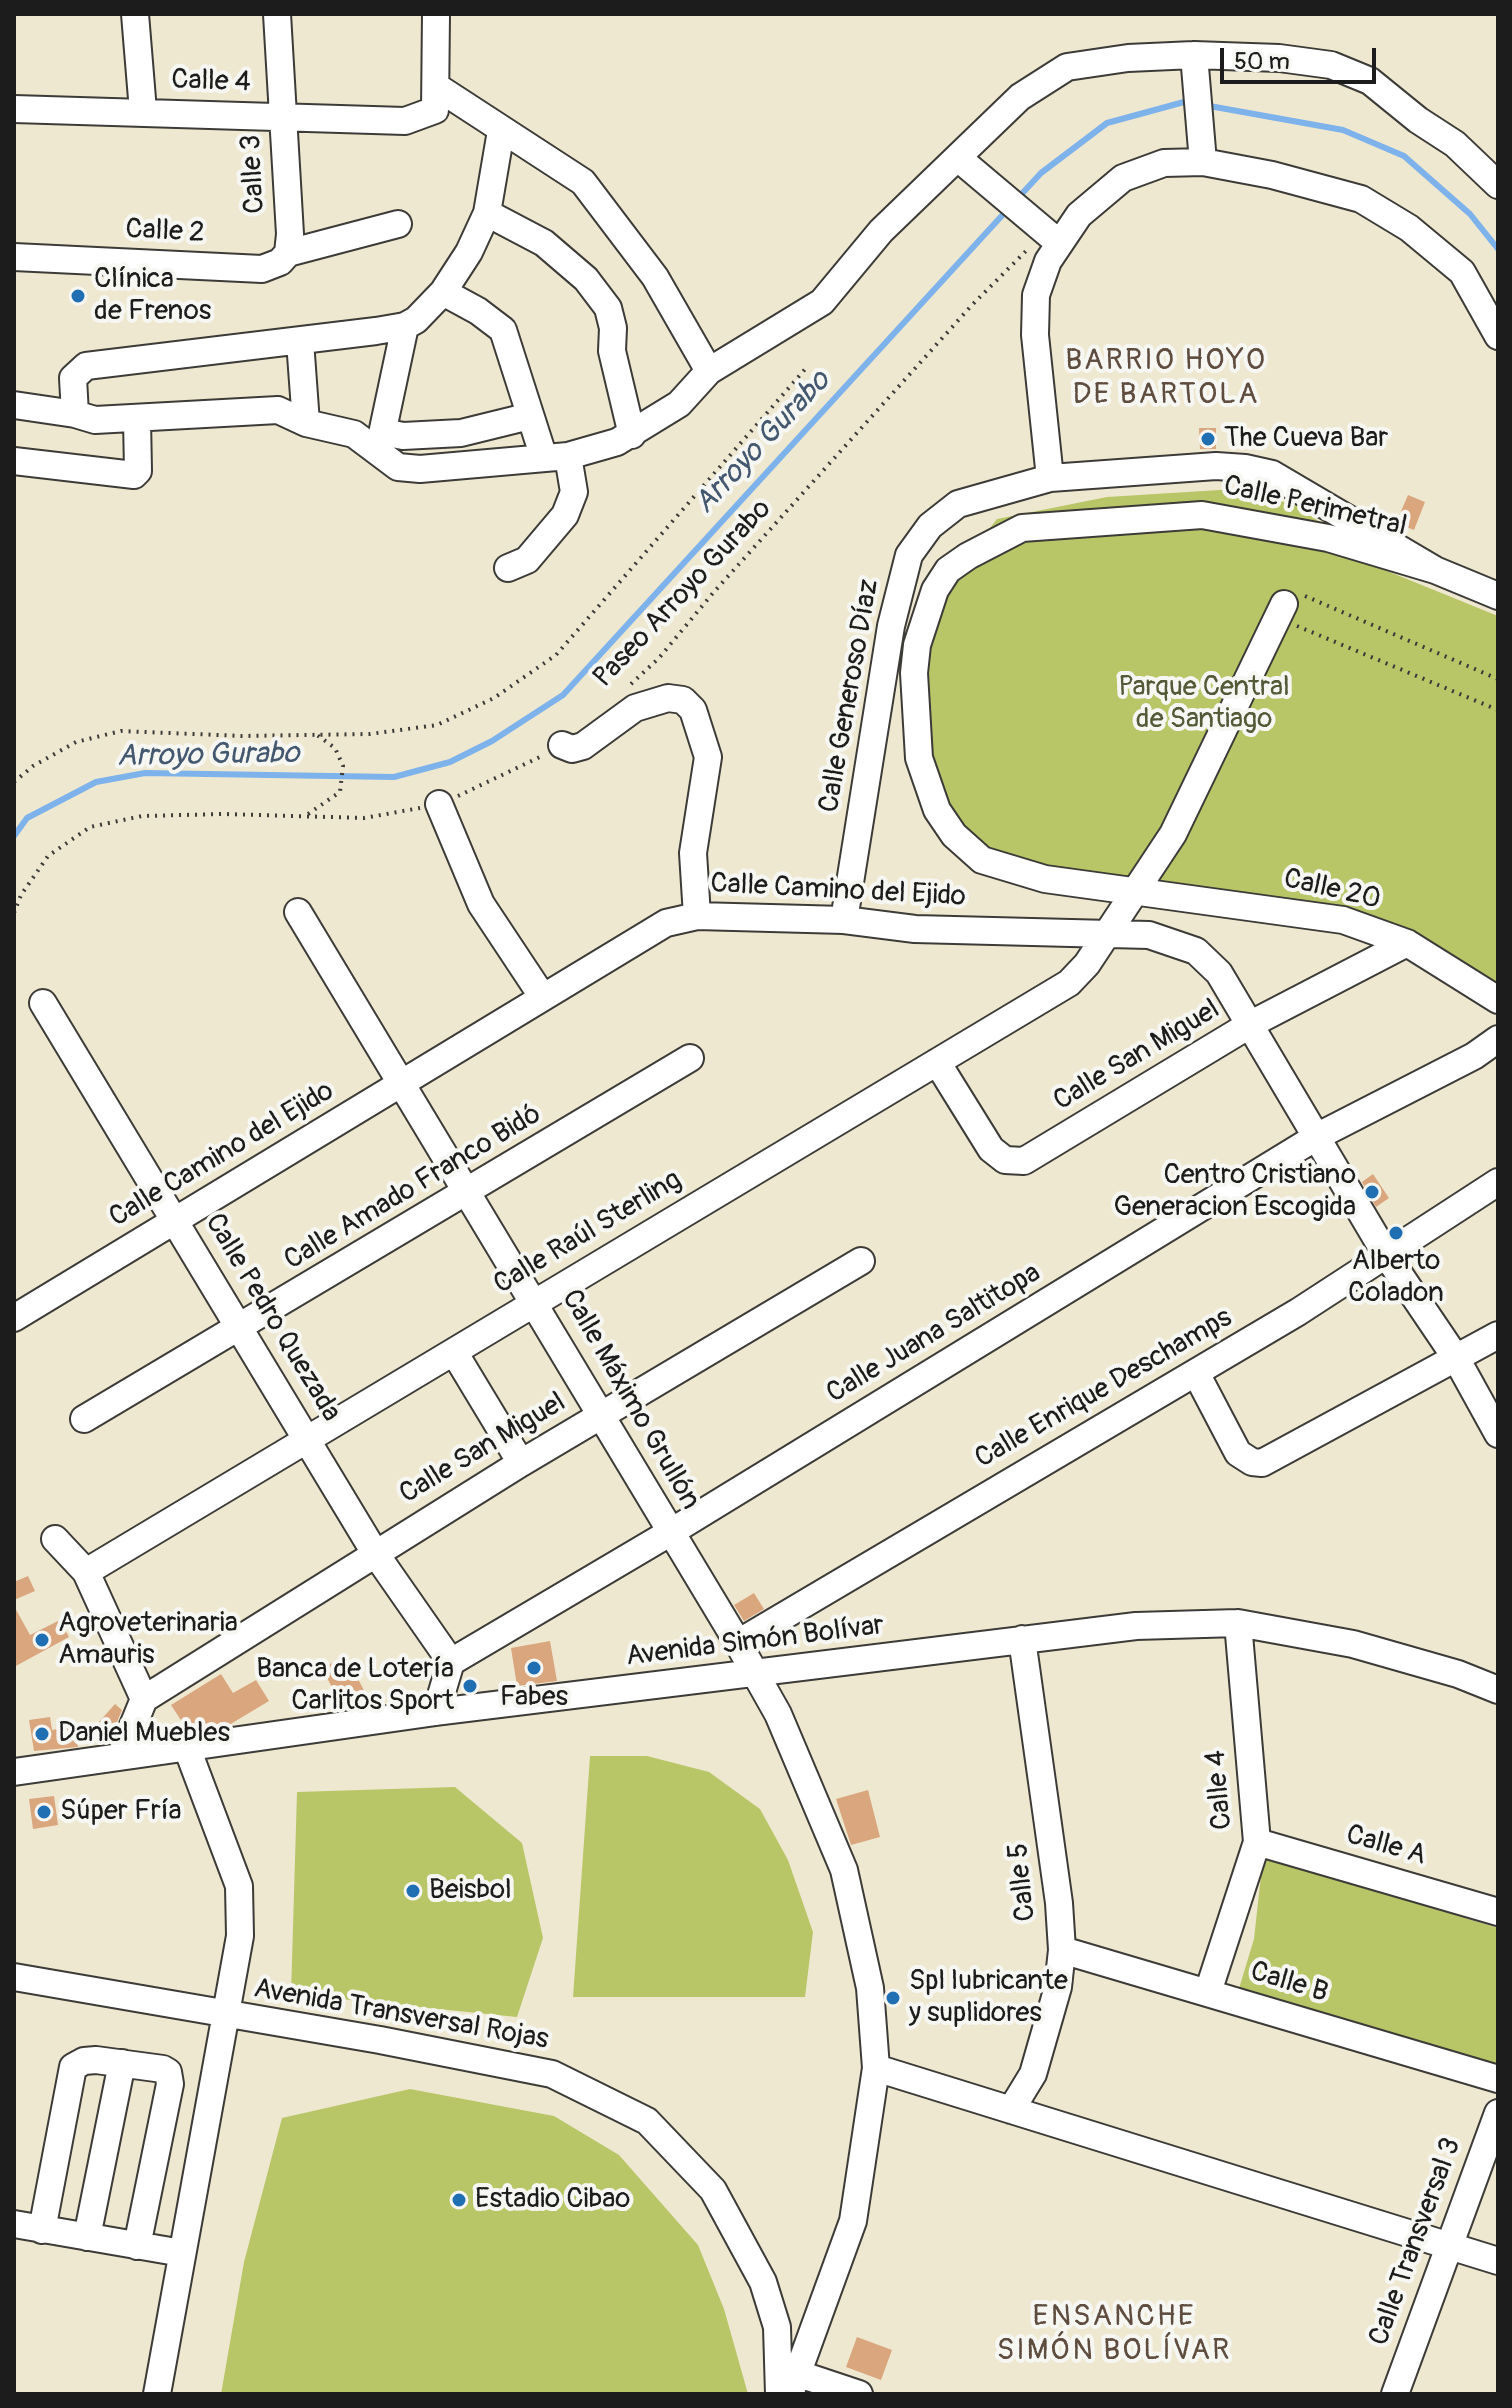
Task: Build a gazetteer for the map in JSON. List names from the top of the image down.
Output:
{
  "streets": {
    "street": [
      "Calle 4",
      "Calle 3",
      "Calle 2",
      "Calle Perimetral",
      "Calle Generoso Díaz",
      "Calle 20",
      "Calle Camino del Ejido",
      "Calle San Miguel",
      "Calle Amado Franco Bidó",
      "Calle Raúl Sterling",
      "Calle Pedro Quezada",
      "Calle Juana Saltitopa",
      "Calle Enrique Deschamps",
      "Calle Máximo Grullón",
      "Avenida Simón Bolívar",
      "Calle A",
      "Calle 5",
      "Calle B",
      "Avenida Transversal Rojas",
      "Calle Transversal 3"
    ],
    "path": ["Paseo Arroyo Gurabo"]
  },
  "crossings": [
    ["Calle 4", "Calle 3"],
    ["Calle 4", "Avenida Simón Bolívar"],
    ["Calle 4", "Calle A"],
    ["Calle 4", "Calle B"],
    ["Calle 3", "Calle 2"],
    ["Calle Perimetral", "Calle Generoso Díaz"],
    ["Calle Perimetral", "Calle 20"],
    ["Calle Perimetral", "Calle Raúl Sterling"],
    ["Calle Generoso Díaz", "Calle Camino del Ejido"],
    ["Calle 20", "Calle San Miguel"],
    ["Calle 20", "Calle Raúl Sterling"],
    ["Calle Camino del Ejido", "Calle San Miguel"],
    ["Calle Camino del Ejido", "Calle Raúl Sterling"],
    ["Calle Camino del Ejido", "Calle Pedro Quezada"],
    ["Calle Camino del Ejido", "Calle Juana Saltitopa"],
    ["Calle Camino del Ejido", "Calle Enrique Deschamps"],
    ["Calle Camino del Ejido", "Calle Máximo Grullón"],
    ["Calle San Miguel", "Calle Raúl Sterling"],
    ["Calle San Miguel", "Calle Pedro Quezada"],
    ["Calle San Miguel", "Calle Máximo Grullón"],
    ["Calle Amado Franco Bidó", "Calle Pedro Quezada"],
    ["Calle Amado Franco Bidó", "Calle Máximo Grullón"],
    ["Calle Raúl Sterling", "Calle Pedro Quezada"],
    ["Calle Raúl Sterling", "Calle Máximo Grullón"],
    ["Calle Pedro Quezada", "Calle Juana Saltitopa"],
    ["Calle Juana Saltitopa", "Calle Máximo Grullón"],
    ["Calle Enrique Deschamps", "Calle Máximo Grullón"],
    ["Calle Máximo Grullón", "Avenida Simón Bolívar"],
    ["Avenida Simón Bolívar", "Calle 5"],
    ["Calle 5", "Calle B"]
  ],
  "districts": ["BARRIO HOYO DE BARTOLA", "ENSANCHE SIMÓN BOLÍVAR"],
  "water": ["Arroyo Gurabo"],
  "parks": ["Parque Central de Santiago"],
  "places": [
    "Clínica de Frenos",
    "The Cueva Bar",
    "Centro Cristiano Generacion Escogida",
    "Alberto Coladon",
    "Agroveterinaria Amauris",
    "Fabes",
    "Banca de Lotería Carlitos Sport",
    "Daniel Muebles",
    "Súper Fría",
    "Beisbol",
    "Spl lubricante y suplidores",
    "Estadio Cibao"
  ],
  "scale_bar": "50 m"
}
